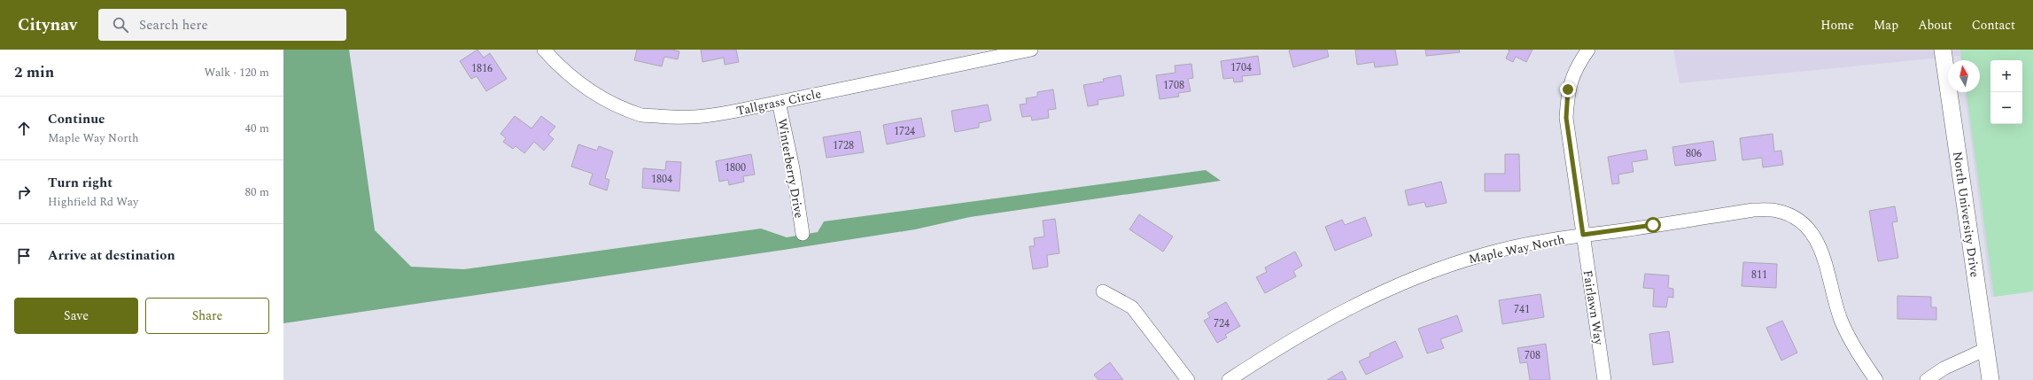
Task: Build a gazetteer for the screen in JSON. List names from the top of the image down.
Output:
{
  "streets": {
    "street": [
      "Tallgrass Circle",
      "Winterberry Drive",
      "North University Drive",
      "Maple Way North",
      "Fairlawn Way"
    ]
  },
  "crossings": [
    ["Tallgrass Circle", "Winterberry Drive"],
    ["Maple Way North", "Fairlawn Way"]
  ],
  "house_numbers": [
    "1704",
    "1816",
    "1708",
    "1724",
    "1728",
    "806",
    "1800",
    "1804",
    "811",
    "741",
    "724",
    "708"
  ],
  "north": "top",
  "page": {
    "header": "Citynav",
    "search": "Search here",
    "nav": [
      "Home",
      "Map",
      "About",
      "Contact"
    ],
    "heading": ["2 min", "Walk · 120 m"],
    "map_buttons": ["+", "−"],
    "list": [
      ["Continue", "Maple Way North", "40 m"],
      ["Turn right", "Highfield Rd Way", "80 m"],
      "Arrive at destination"
    ],
    "buttons": ["Save", "Share"]
  }
}
